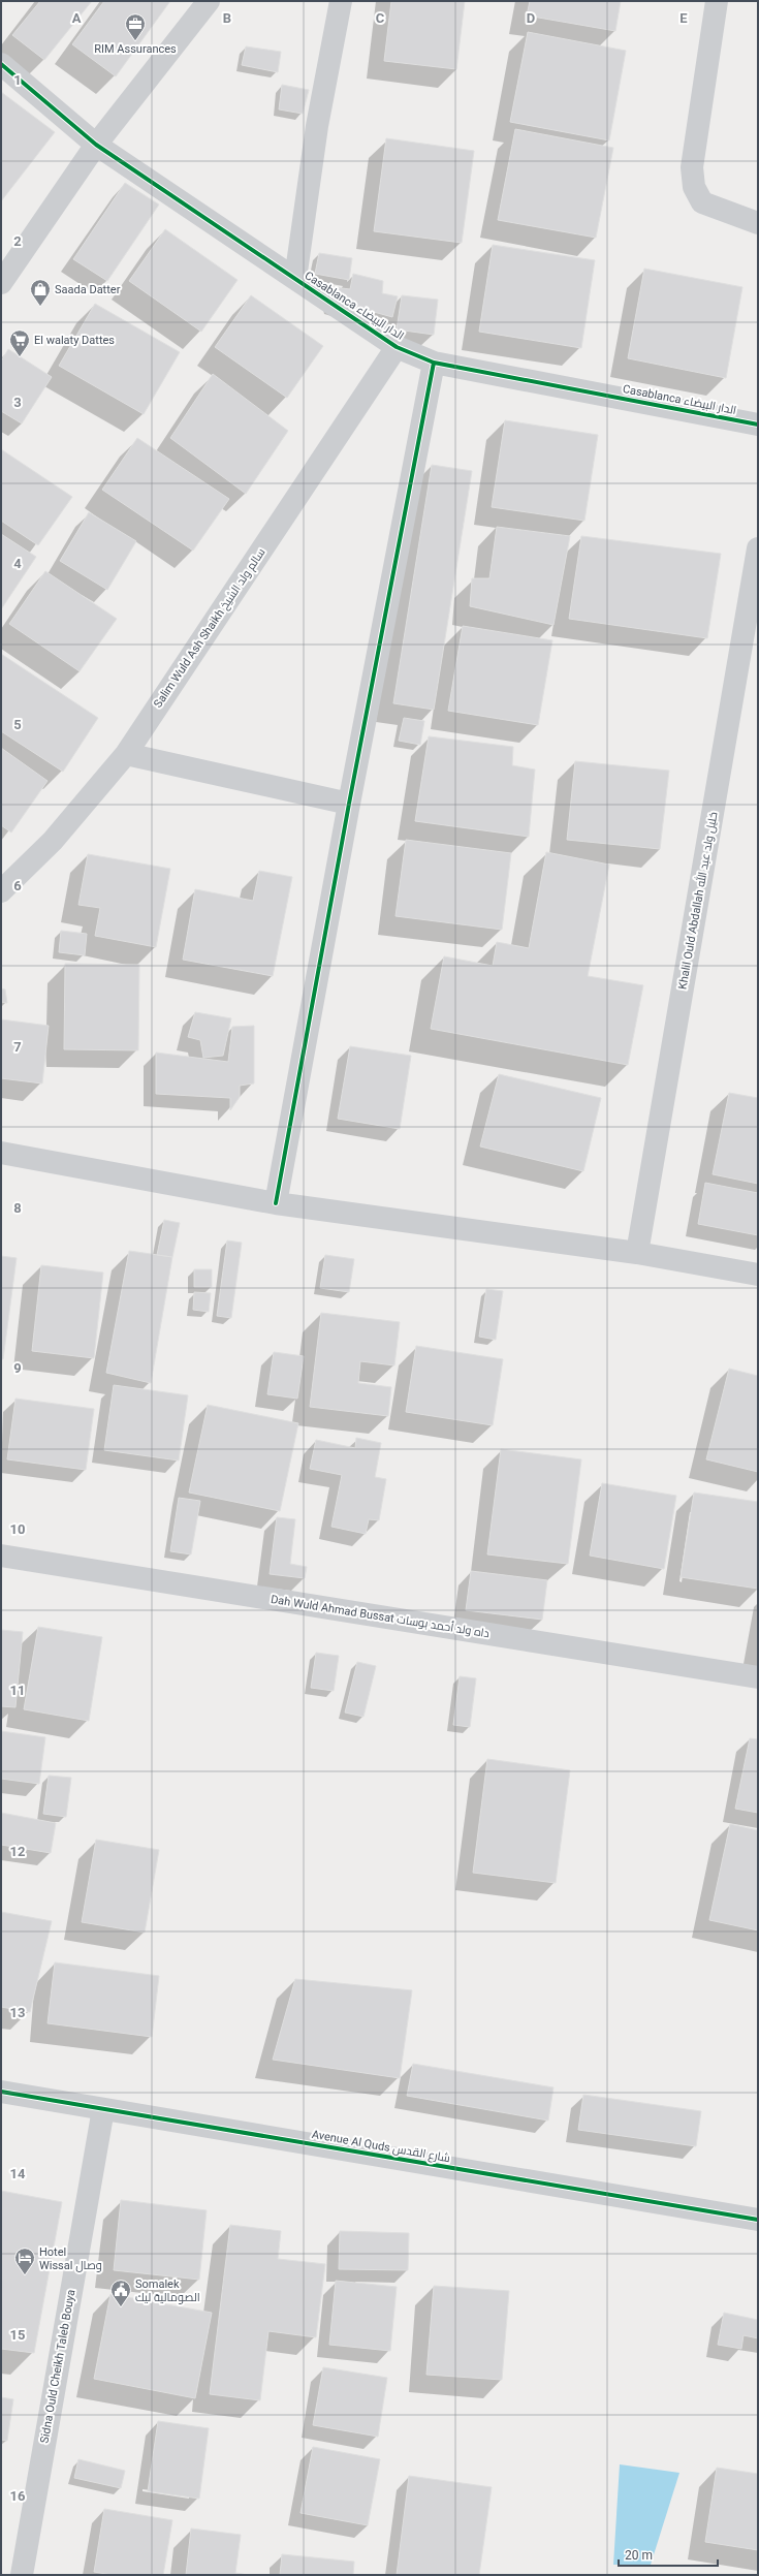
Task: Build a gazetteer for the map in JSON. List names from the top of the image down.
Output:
{
  "streets": {
    "street": [
      "Casablanca الدار البيضاء",
      "Salim Wuld Ash Shaikh سالم ولد الشيخ",
      "Khalil Ould Abdallah خليل ولد عبد الله",
      "Dah Wuld Ahmad Bussat داه ولد أحمد بوسات",
      "Avenue Al Quds شارع القدس",
      "Sidna Ould Cheikh Taleb Bouya"
    ]
  },
  "crossings": [
    ["Casablanca الدار البيضاء", "Salim Wuld Ash Shaikh سالم ولد الشيخ"],
    ["Avenue Al Quds شارع القدس", "Sidna Ould Cheikh Taleb Bouya"]
  ],
  "places": {
    "office": ["RIM Assurances"],
    "shop": ["Saada Datter"],
    "supermarket": ["El walaty Dattes"],
    "hotel": ["Hotel Wissal وصال"],
    "public building": ["Somalek الصومالية ليك"]
  },
  "scale_bar": "20 m",
  "grid": {
    "columns": [
      "A",
      "B",
      "C",
      "D",
      "E"
    ],
    "rows": [
      "1",
      "2",
      "3",
      "4",
      "5",
      "6",
      "7",
      "8",
      "9",
      "10",
      "11",
      "12",
      "13",
      "14",
      "15",
      "16"
    ]
  }
}
